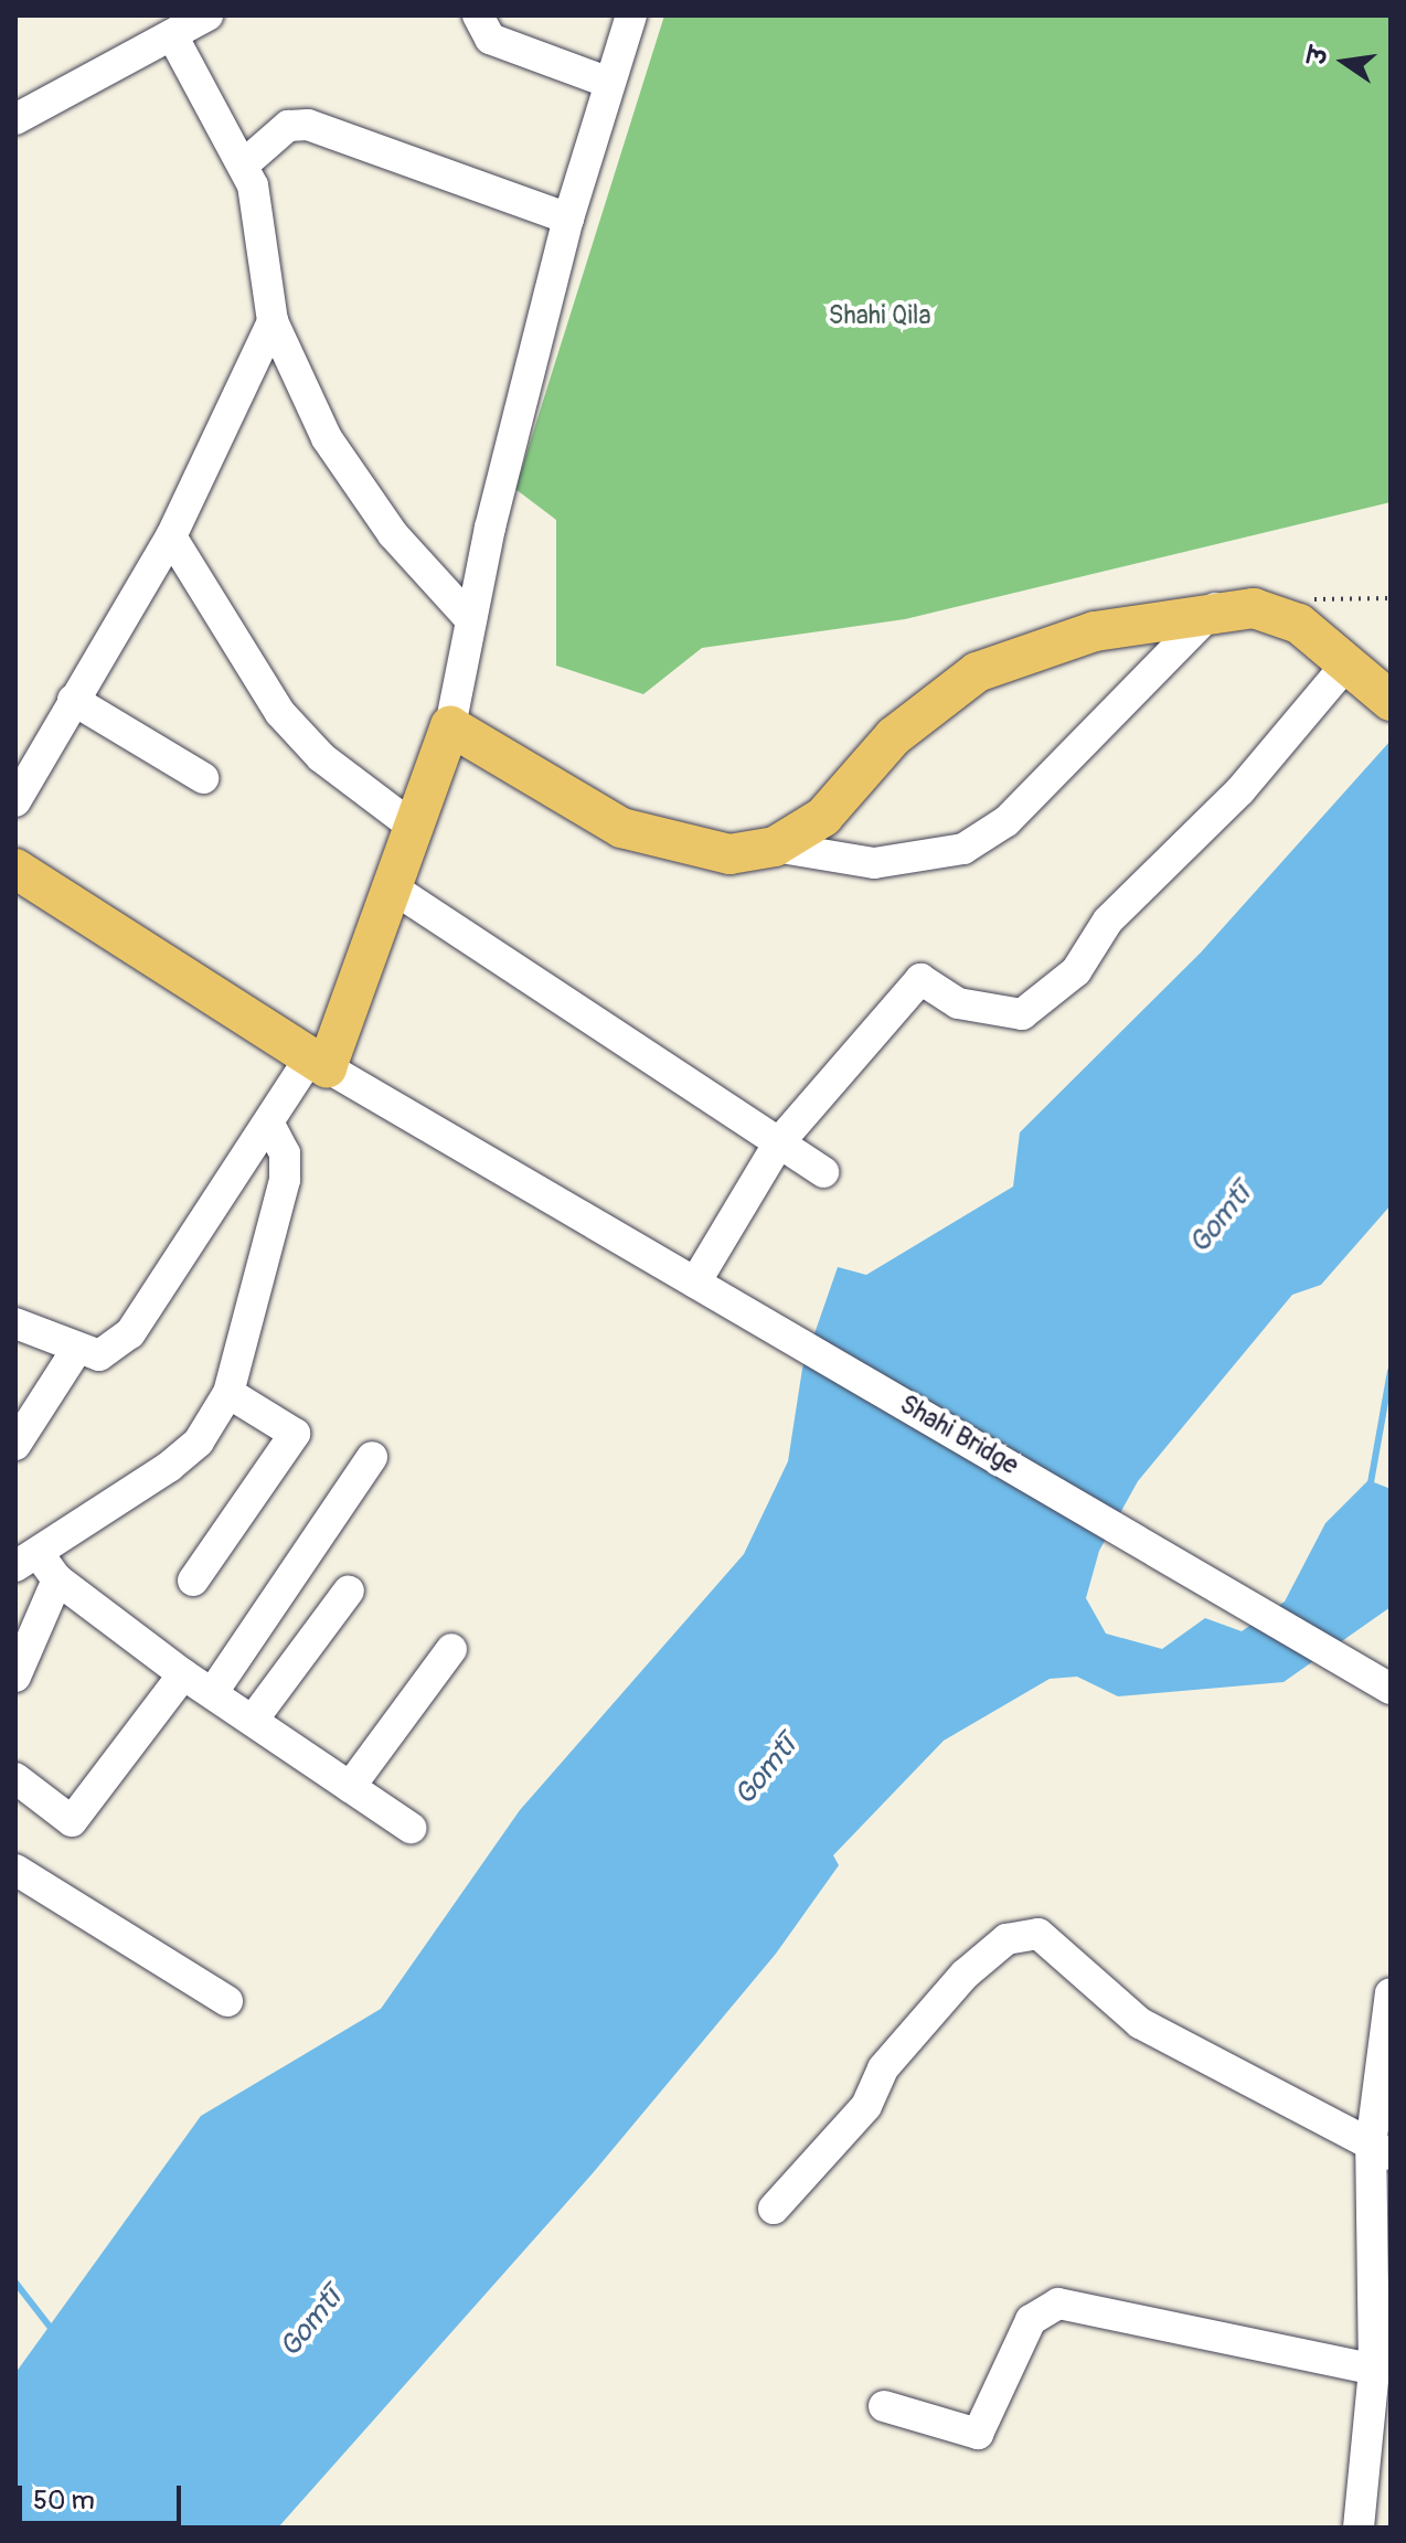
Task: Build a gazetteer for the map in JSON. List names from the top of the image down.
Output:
{
  "streets": {
    "street": ["Shahi Bridge"]
  },
  "water": ["Gomtī"],
  "parks": ["Shahi Qila"],
  "scale_bar": "50 m",
  "north": "left"
}
